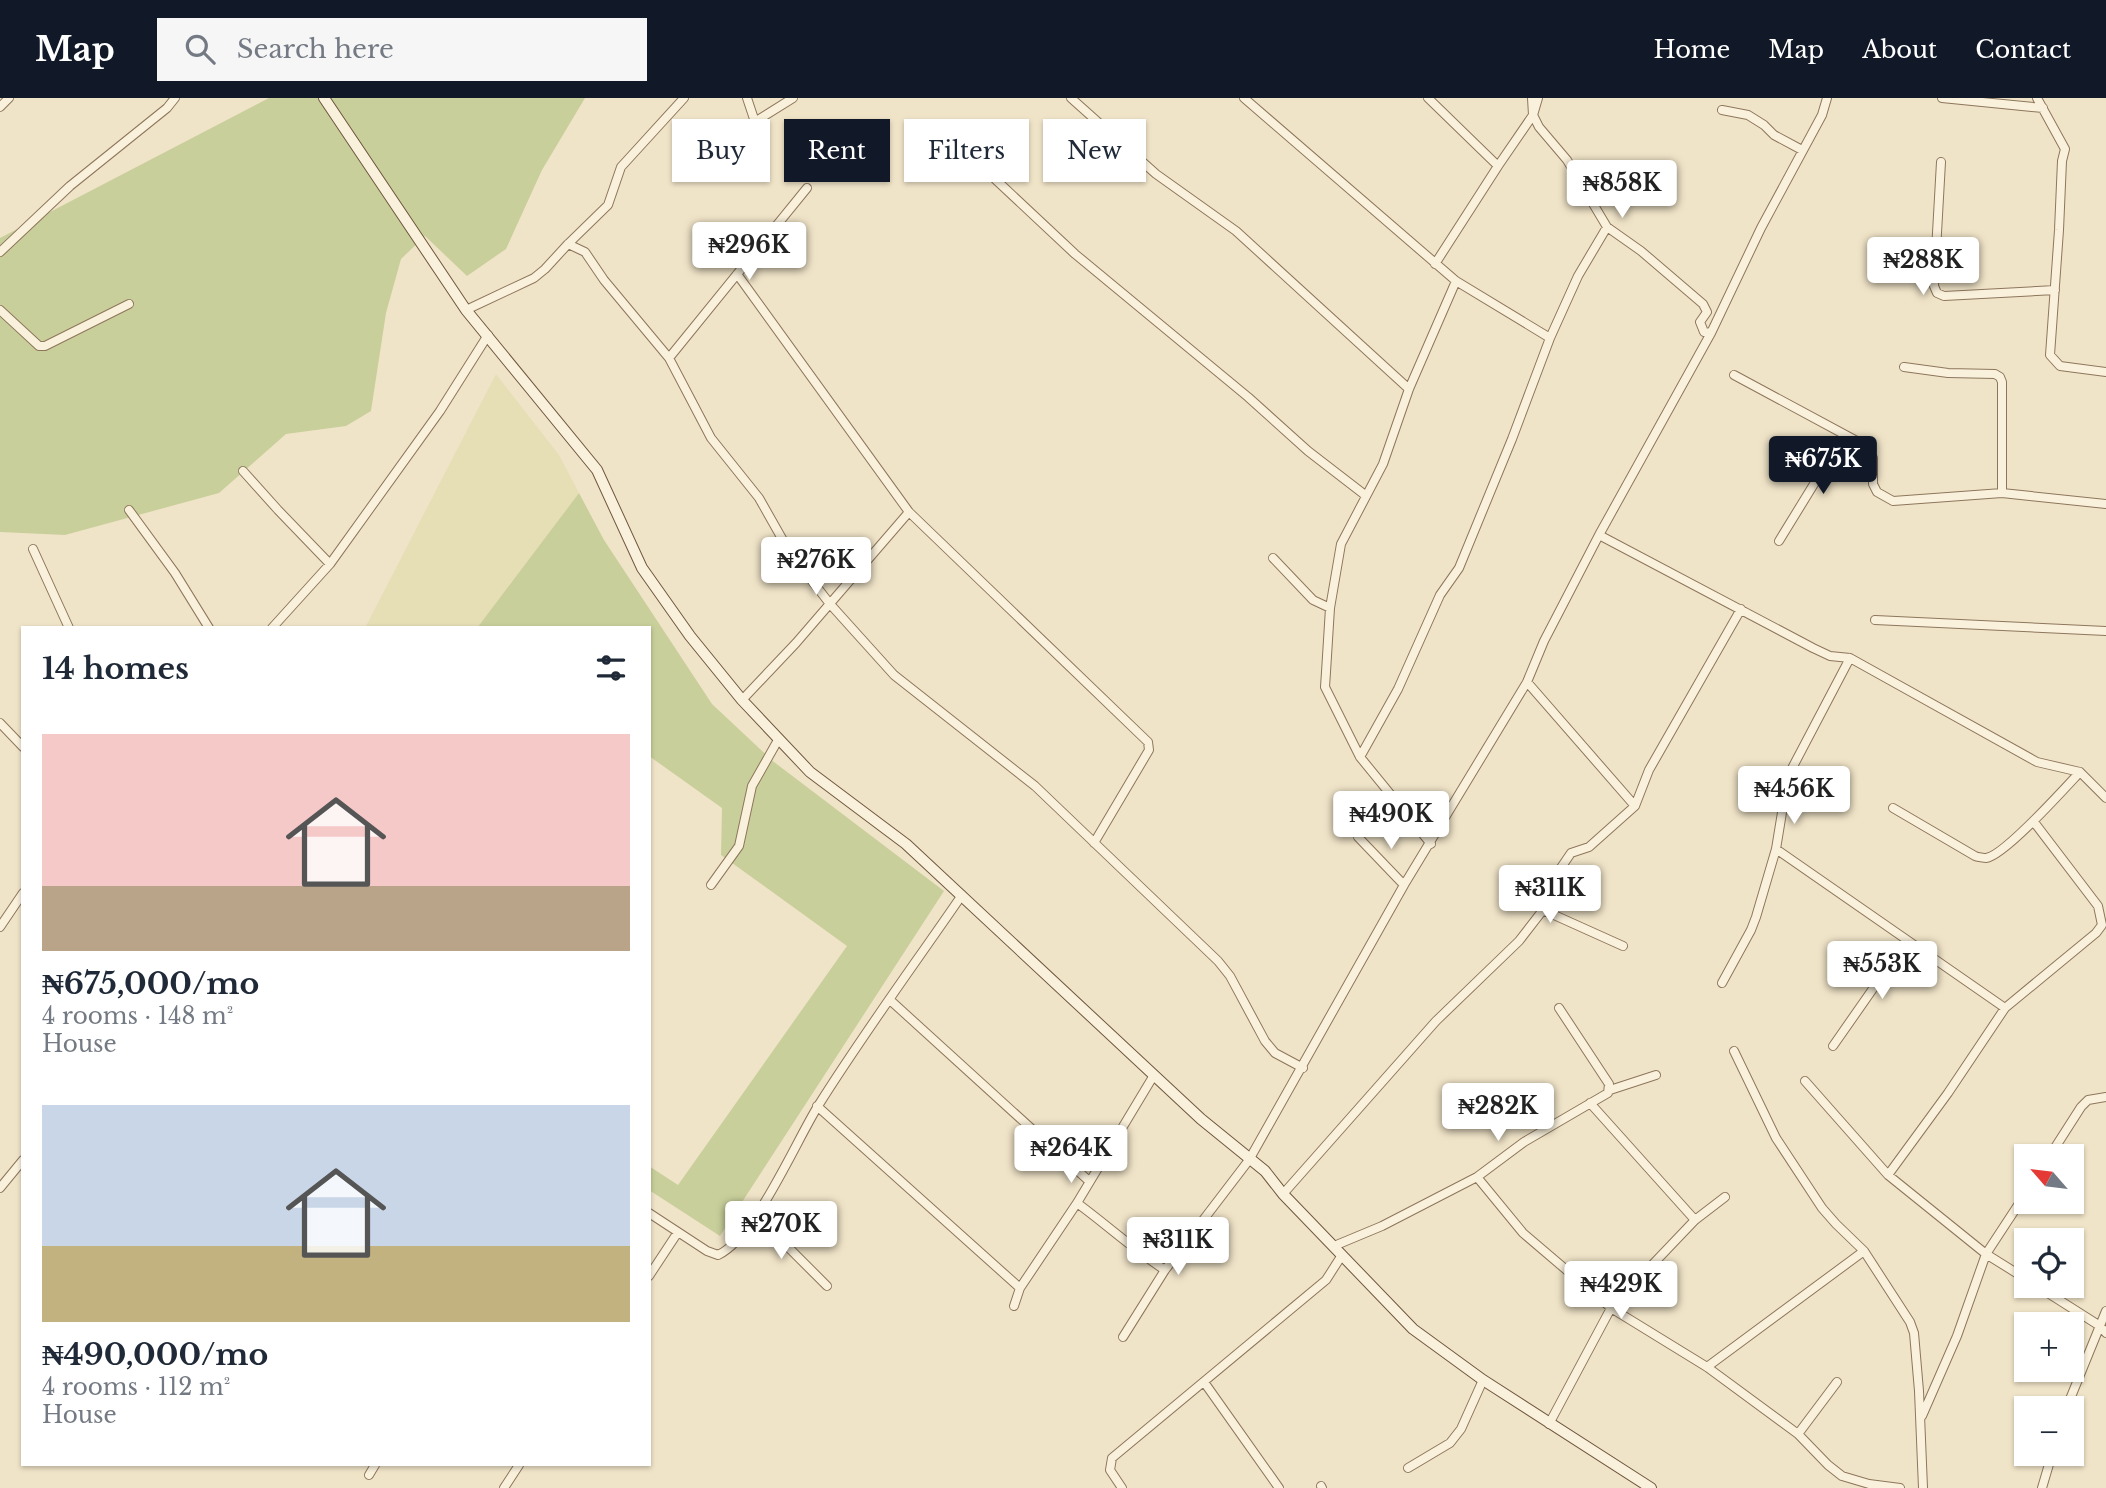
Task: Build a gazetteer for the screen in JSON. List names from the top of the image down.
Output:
{
  "north": "top left",
  "page": {
    "header": "Map",
    "search": "Search here",
    "nav": [
      "Home",
      "Map",
      "About",
      "Contact"
    ],
    "chip": [
      "Buy",
      "Rent",
      "Filters",
      "New"
    ],
    "price": [
      "₦858K",
      "₦296K",
      "₦288K",
      "₦675K",
      "₦276K",
      "₦456K",
      "₦490K",
      "₦311K",
      "₦553K",
      "₦282K",
      "₦264K",
      "₦270K",
      "₦311K",
      "₦429K"
    ],
    "heading": "14 homes",
    "list": [
      {
        "name": "₦675,000/mo",
        "note": "4 rooms · 148 m² · House"
      },
      {
        "name": "₦490,000/mo",
        "note": "4 rooms · 112 m² · House"
      }
    ],
    "map_buttons": ["+", "−"]
  }
}
